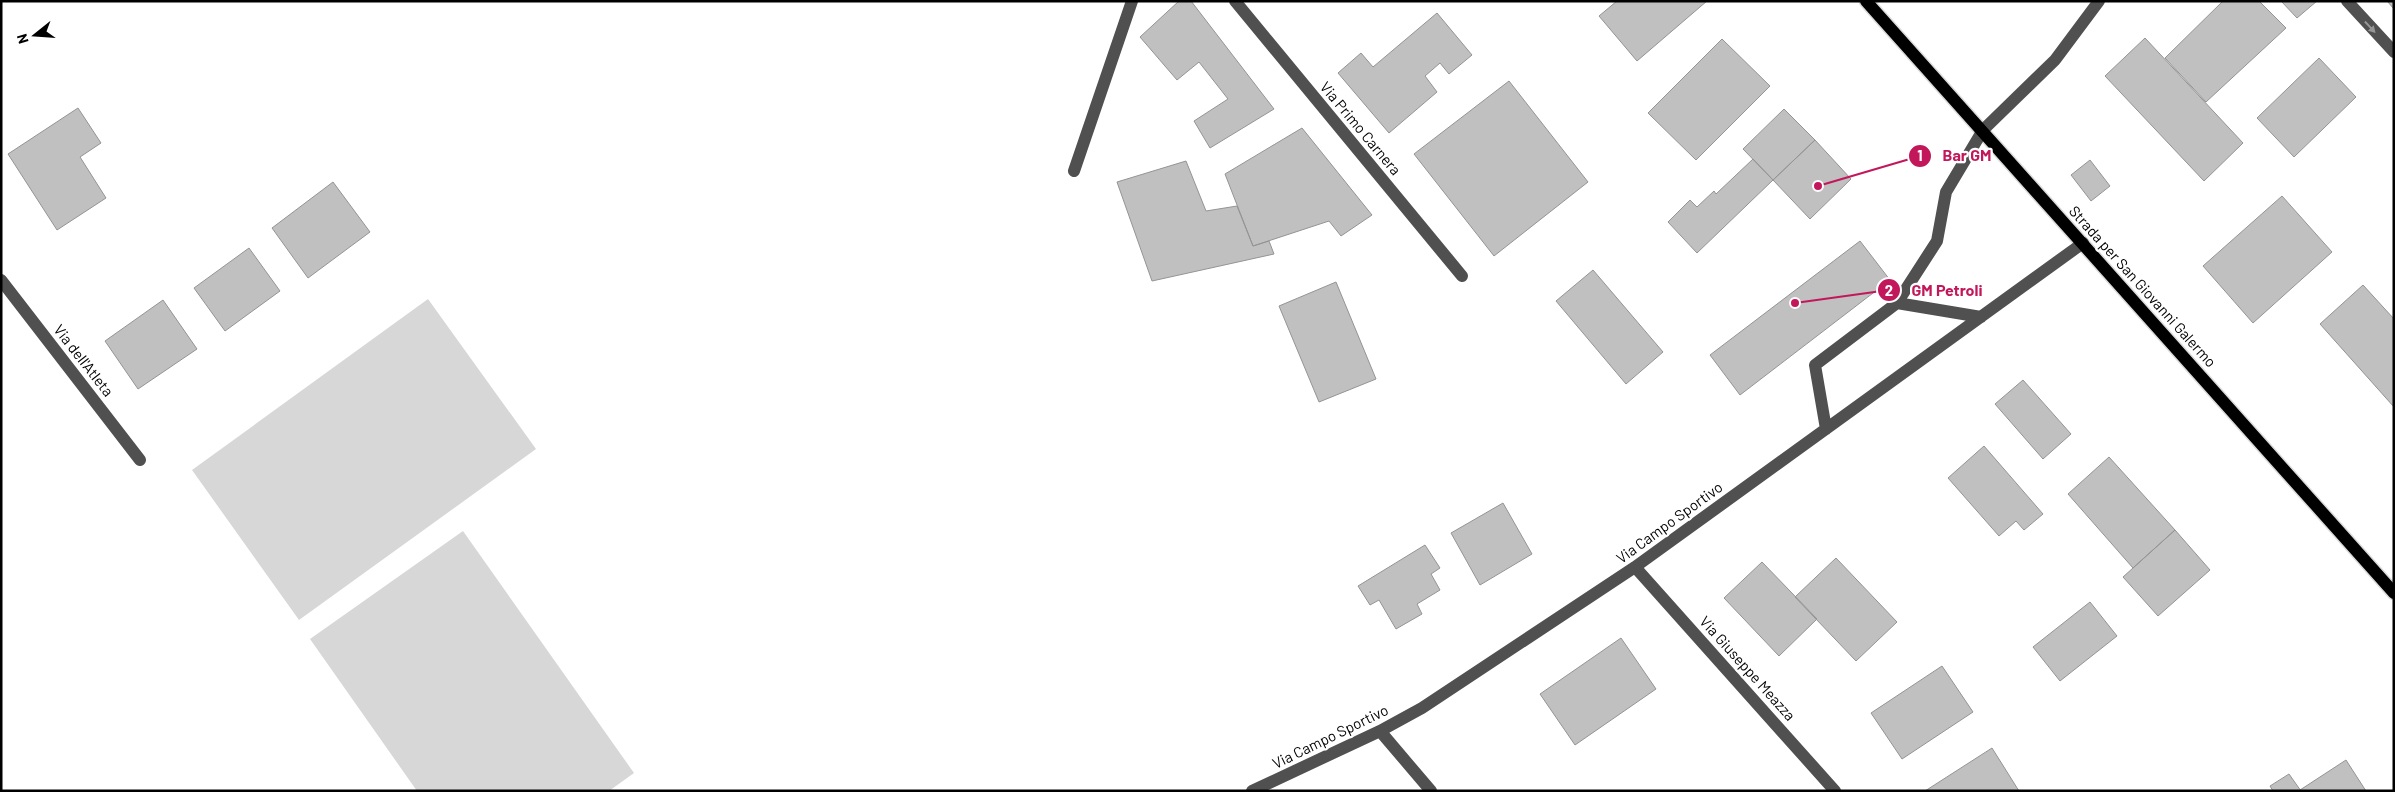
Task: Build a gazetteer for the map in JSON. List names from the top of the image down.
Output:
{
  "streets": {
    "main road": ["Strada per San Giovanni Galermo"],
    "street": [
      "Via Primo Carnera",
      "Via dell'Atleta",
      "Via Campo Sportivo",
      "Via Giuseppe Meazza"
    ]
  },
  "crossings": [
    ["Strada per San Giovanni Galermo", "Via Campo Sportivo"],
    ["Via Campo Sportivo", "Via Giuseppe Meazza"]
  ],
  "places": ["Bar GM", "GM Petroli"],
  "north": "left"
}
